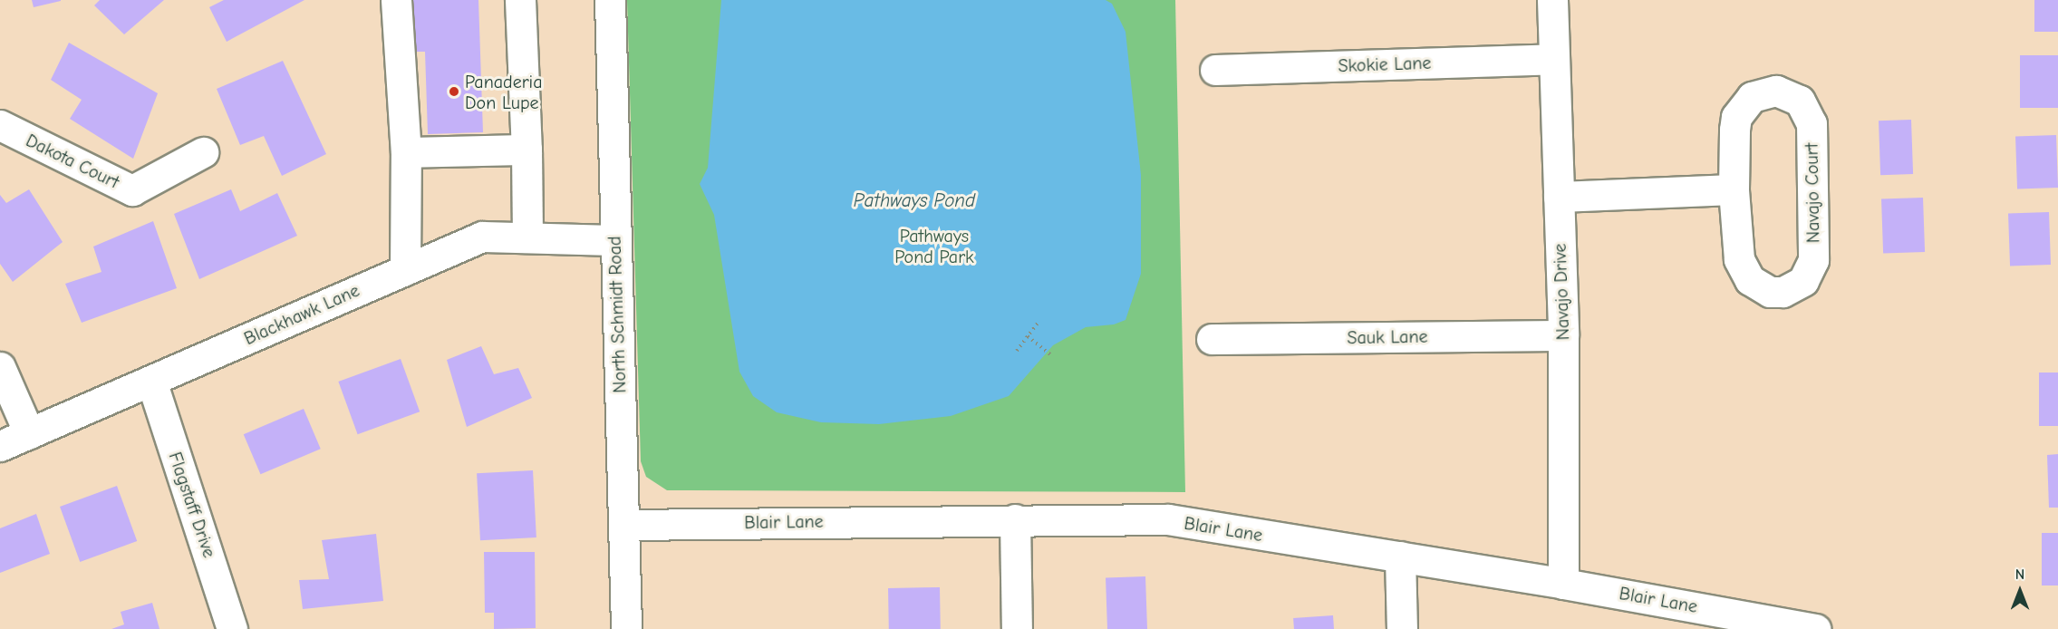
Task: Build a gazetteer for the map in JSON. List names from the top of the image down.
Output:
{
  "streets": {
    "street": [
      "Skokie Lane",
      "Dakota Court",
      "Navajo Court",
      "Navajo Drive",
      "Blackhawk Lane",
      "North Schmidt Road",
      "Sauk Lane",
      "Flagstaff Drive",
      "Blair Lane"
    ]
  },
  "crossings": [
    ["Skokie Lane", "Navajo Drive"],
    ["Navajo Drive", "Sauk Lane"],
    ["Navajo Drive", "Blair Lane"],
    ["Blackhawk Lane", "North Schmidt Road"],
    ["Blackhawk Lane", "Flagstaff Drive"],
    ["North Schmidt Road", "Blair Lane"]
  ],
  "water": ["Pathways Pond"],
  "parks": ["Pathways Pond Park"],
  "places": ["Panaderia Don Lupe"],
  "north": "top"
}
